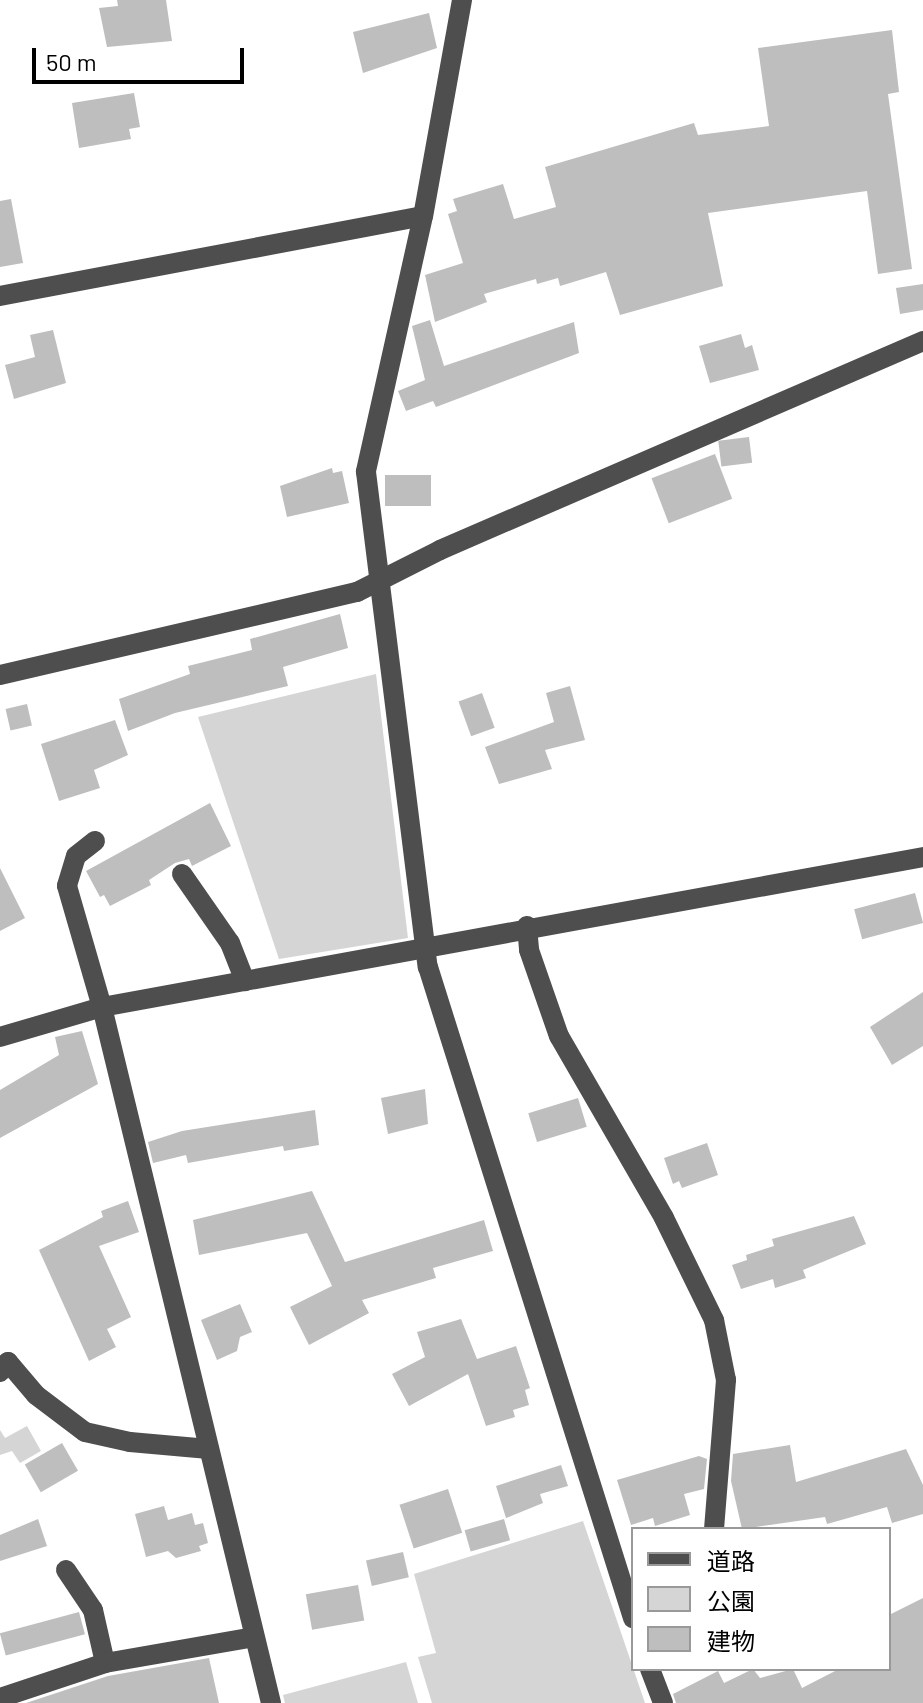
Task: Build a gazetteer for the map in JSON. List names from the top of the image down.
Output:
{
  "legend": ["道路", "公園", "建物"],
  "scale_bar": "50 m"
}
